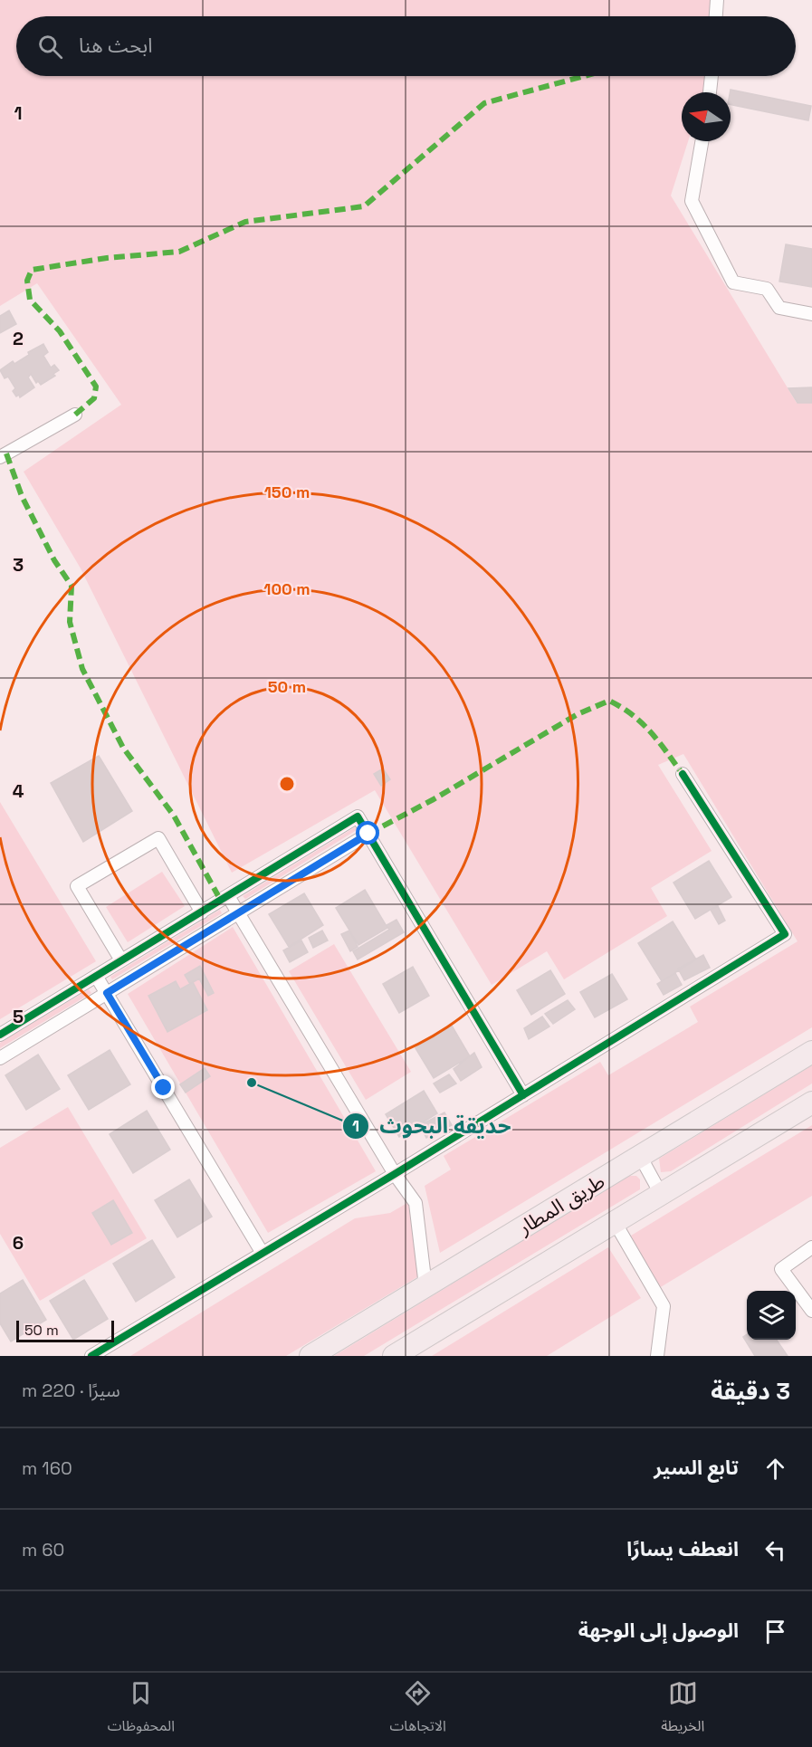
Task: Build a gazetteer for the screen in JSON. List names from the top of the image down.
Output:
{
  "streets": {
    "highway": ["طريق المطار"]
  },
  "places": ["حديقة البحوث"],
  "scale_bar": "50 m",
  "north": "left",
  "page": {
    "search": "ابحث هنا",
    "scale": "50 m",
    "heading": ["3 دقيقة", "سيرًا · 220 m"],
    "list": [
      ["تابع السير", "160 m"],
      ["انعطف يسارًا", "60 m"],
      "الوصول إلى الوجهة"
    ],
    "nav": ["الخريطة", "الاتجاهات", "المحفوظات"]
  },
  "grid": {
    "rows": [
      "1",
      "2",
      "3",
      "4",
      "5",
      "6"
    ]
  },
  "rings": ["150 m", "100 m", "50 m"]
}
